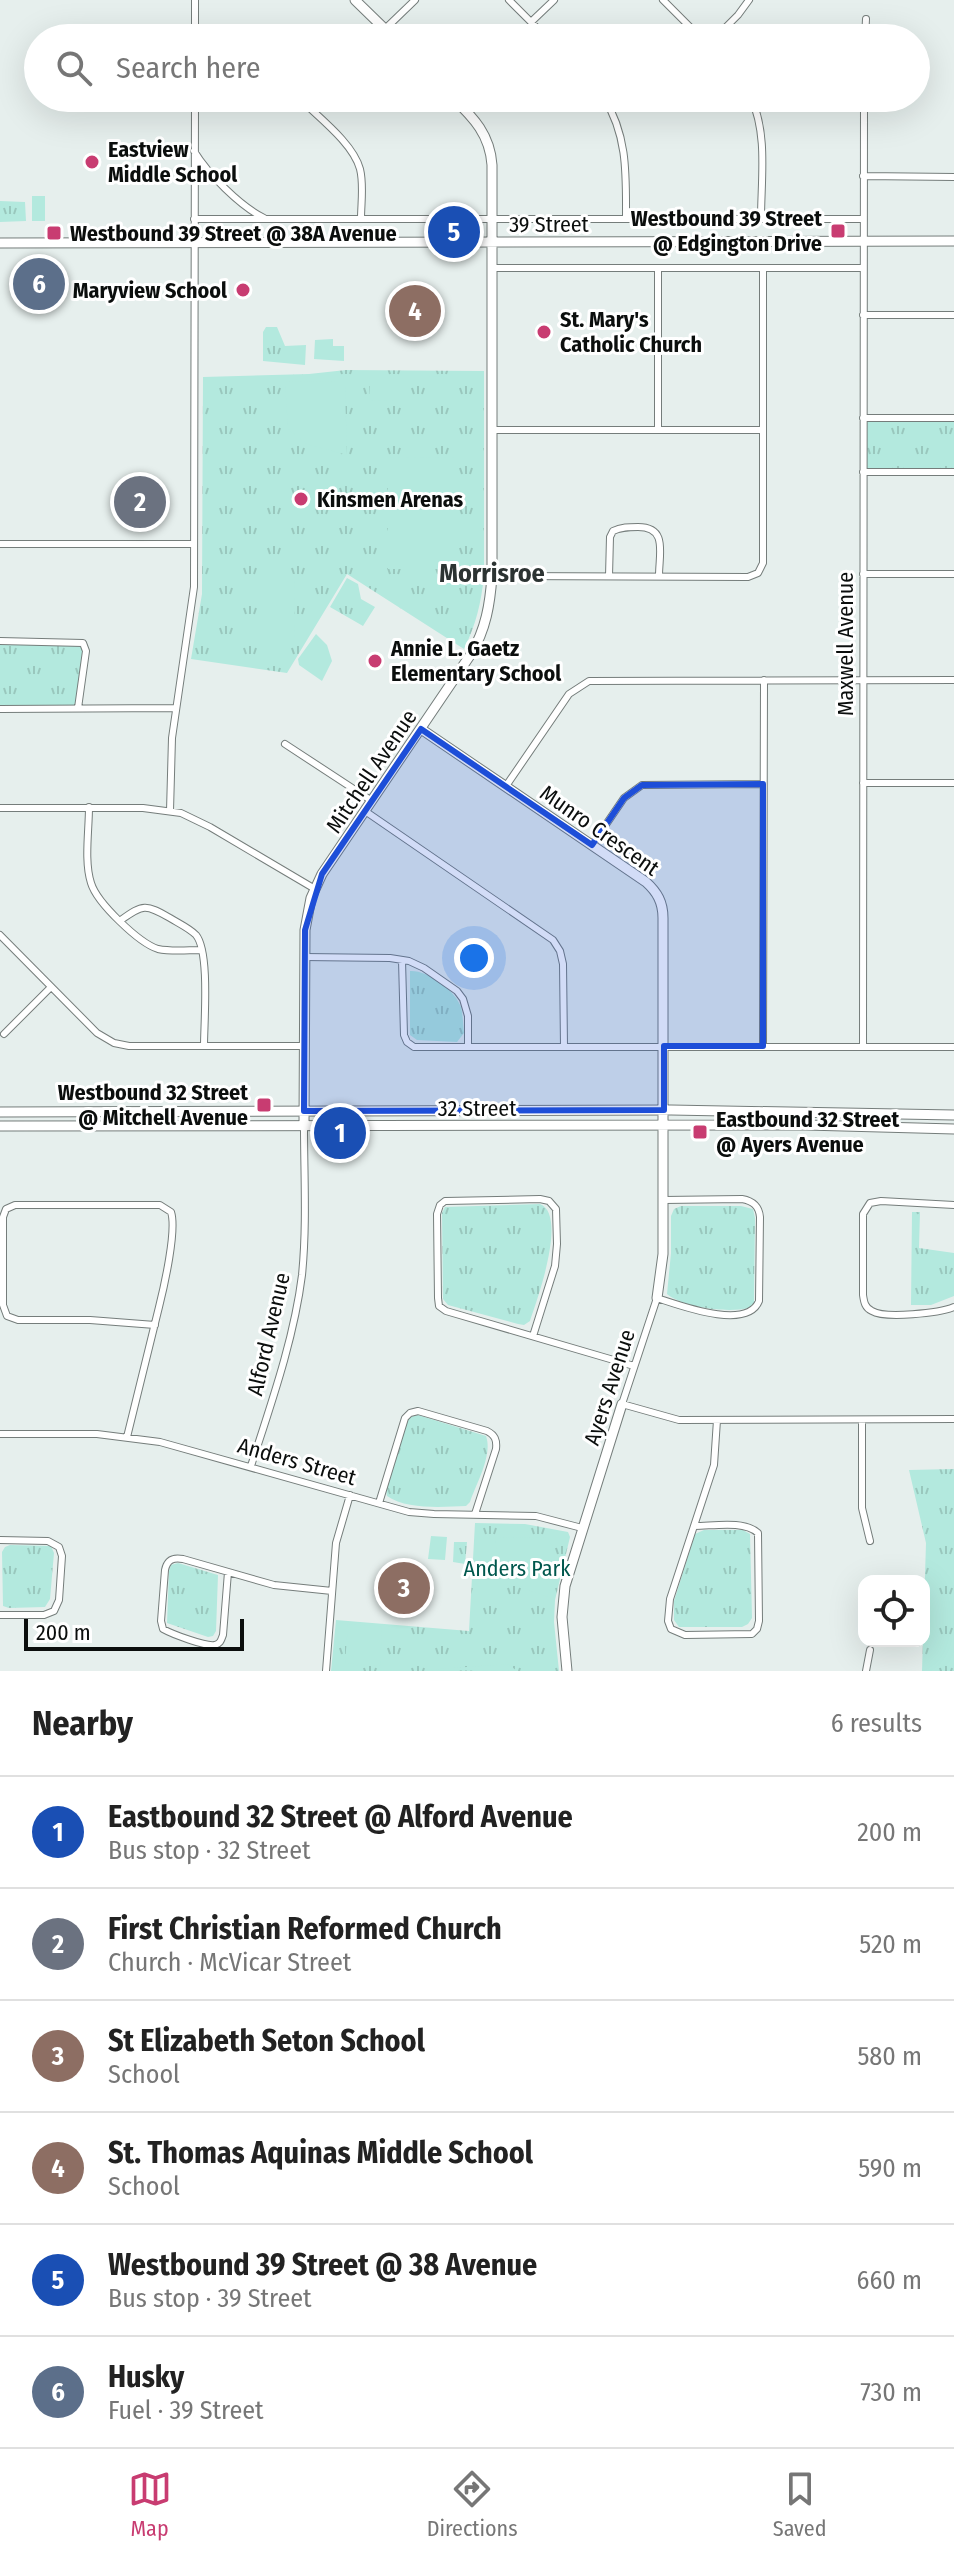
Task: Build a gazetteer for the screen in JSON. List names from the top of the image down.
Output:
{
  "streets": {
    "street": [
      "39 Street",
      "Maxwell Avenue",
      "Mitchell Avenue",
      "Munro Crescent",
      "32 Street",
      "Alford Avenue",
      "Ayers Avenue",
      "Anders Street"
    ]
  },
  "crossings": [
    ["39 Street", "Maxwell Avenue"],
    ["39 Street", "Mitchell Avenue"],
    ["Mitchell Avenue", "Munro Crescent"],
    ["Mitchell Avenue", "32 Street"],
    ["Mitchell Avenue", "Alford Avenue"],
    ["Munro Crescent", "32 Street"],
    ["Munro Crescent", "Ayers Avenue"],
    ["32 Street", "Alford Avenue"],
    ["32 Street", "Ayers Avenue"],
    ["Alford Avenue", "Anders Street"],
    ["Ayers Avenue", "Anders Street"]
  ],
  "districts": ["Morrisroe"],
  "parks": ["Anders Park"],
  "places": {
    "other": [
      "Eastview Middle School",
      "Maryview School",
      "St. Mary's Catholic Church",
      "Kinsmen Arenas",
      "Annie L. Gaetz Elementary School"
    ],
    "transit": [
      "Westbound 39 Street @ Edgington Drive",
      "Westbound 39 Street @ 38A Avenue",
      "Westbound 32 Street @ Mitchell Avenue",
      "Eastbound 32 Street @ Ayers Avenue"
    ]
  },
  "scale_bar": "200 m",
  "page": {
    "search": "Search here",
    "pins": [
      "5",
      "6",
      "4",
      "2",
      "1",
      "3"
    ],
    "scale": "200 m",
    "heading": ["Nearby", "6 results"],
    "list": [
      {
        "mark": "1",
        "name": "Eastbound 32 Street @ Alford Avenue",
        "note": "Bus stop · 32 Street",
        "value": "200 m"
      },
      {
        "mark": "2",
        "name": "First Christian Reformed Church",
        "note": "Church · McVicar Street",
        "value": "520 m"
      },
      {
        "mark": "3",
        "name": "St Elizabeth Seton School",
        "note": "School",
        "value": "580 m"
      },
      {
        "mark": "4",
        "name": "St. Thomas Aquinas Middle School",
        "note": "School",
        "value": "590 m"
      },
      {
        "mark": "5",
        "name": "Westbound 39 Street @ 38 Avenue",
        "note": "Bus stop · 39 Street",
        "value": "660 m"
      },
      {
        "mark": "6",
        "name": "Husky",
        "note": "Fuel · 39 Street",
        "value": "730 m"
      }
    ],
    "nav": ["Map", "Directions", "Saved"]
  }
}
